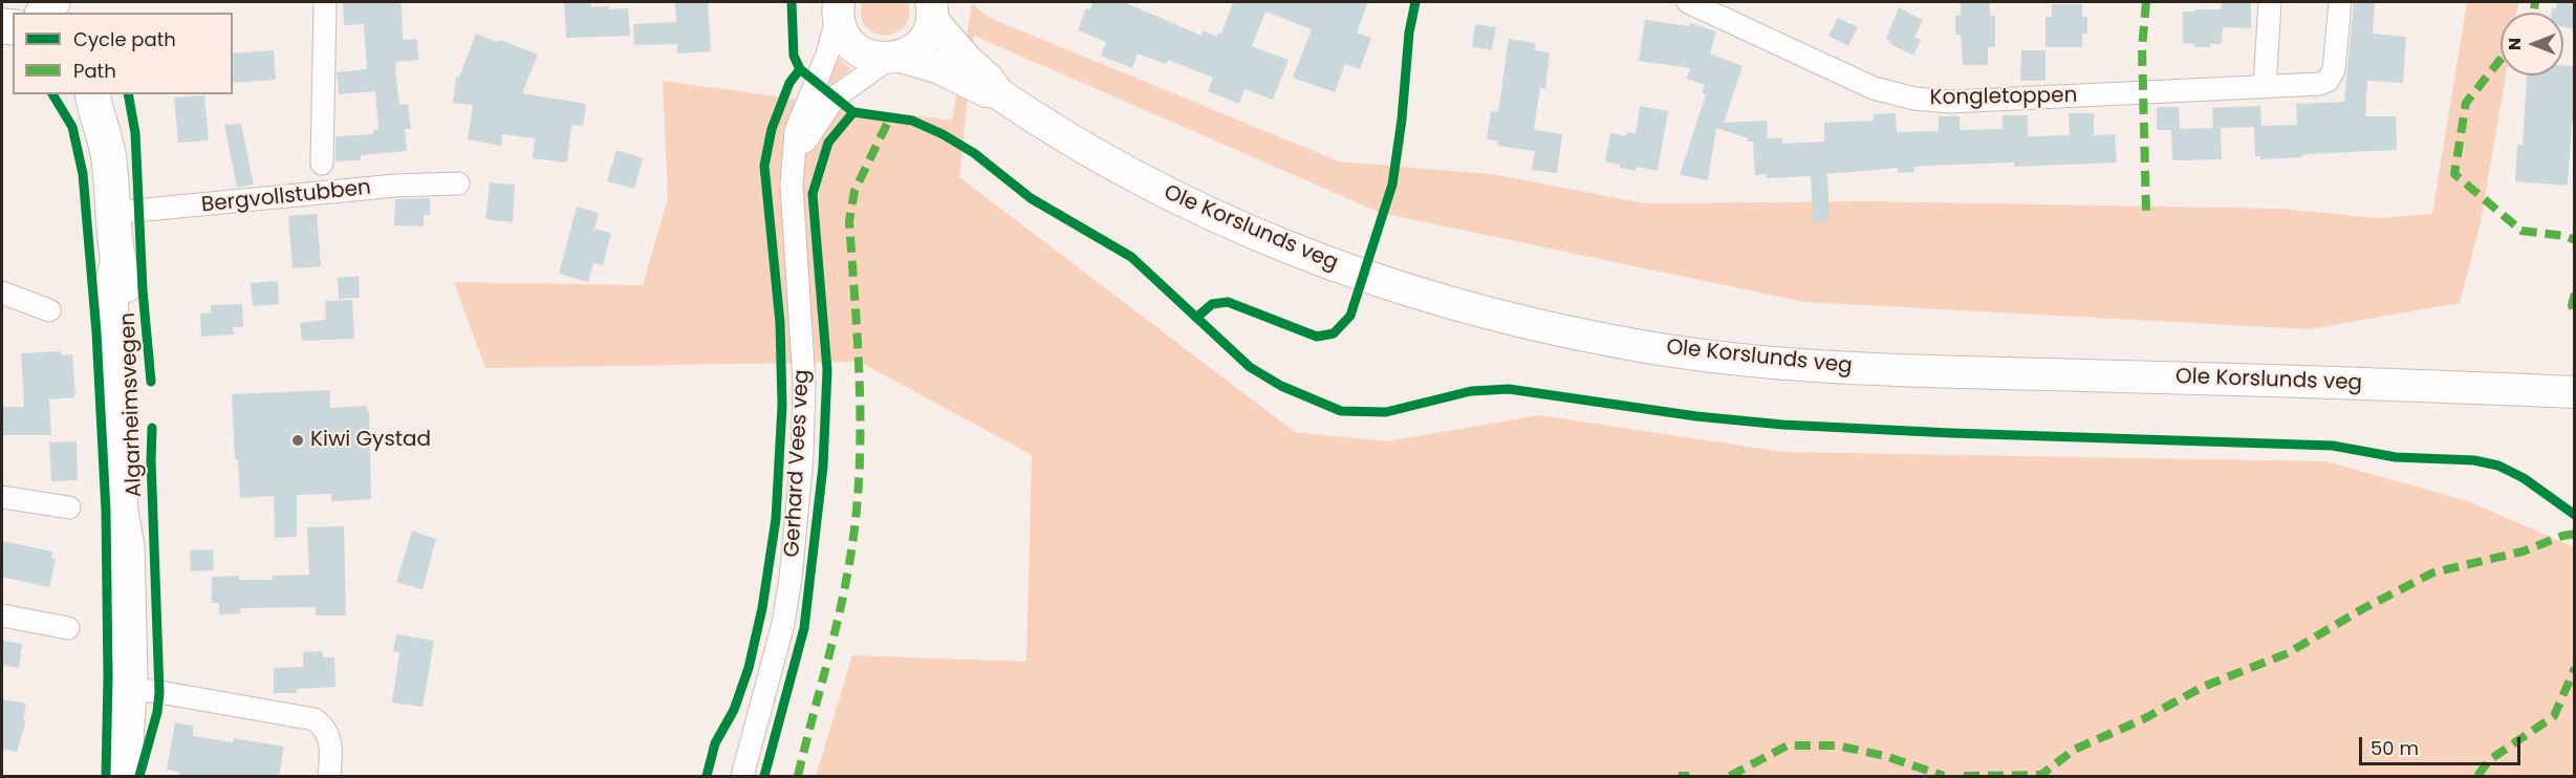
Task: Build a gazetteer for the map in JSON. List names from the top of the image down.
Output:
{
  "streets": {
    "main road": ["Algarheimsvegen"],
    "street": [
      "Kongletoppen",
      "Bergvollstubben",
      "Ole Korslunds veg",
      "Gerhard Vees veg"
    ]
  },
  "crossings": [
    ["Bergvollstubben", "Algarheimsvegen"],
    ["Ole Korslunds veg", "Gerhard Vees veg"]
  ],
  "places": ["Kiwi Gystad"],
  "legend": ["Cycle path", "Path"],
  "scale_bar": "50 m",
  "north": "left"
}
